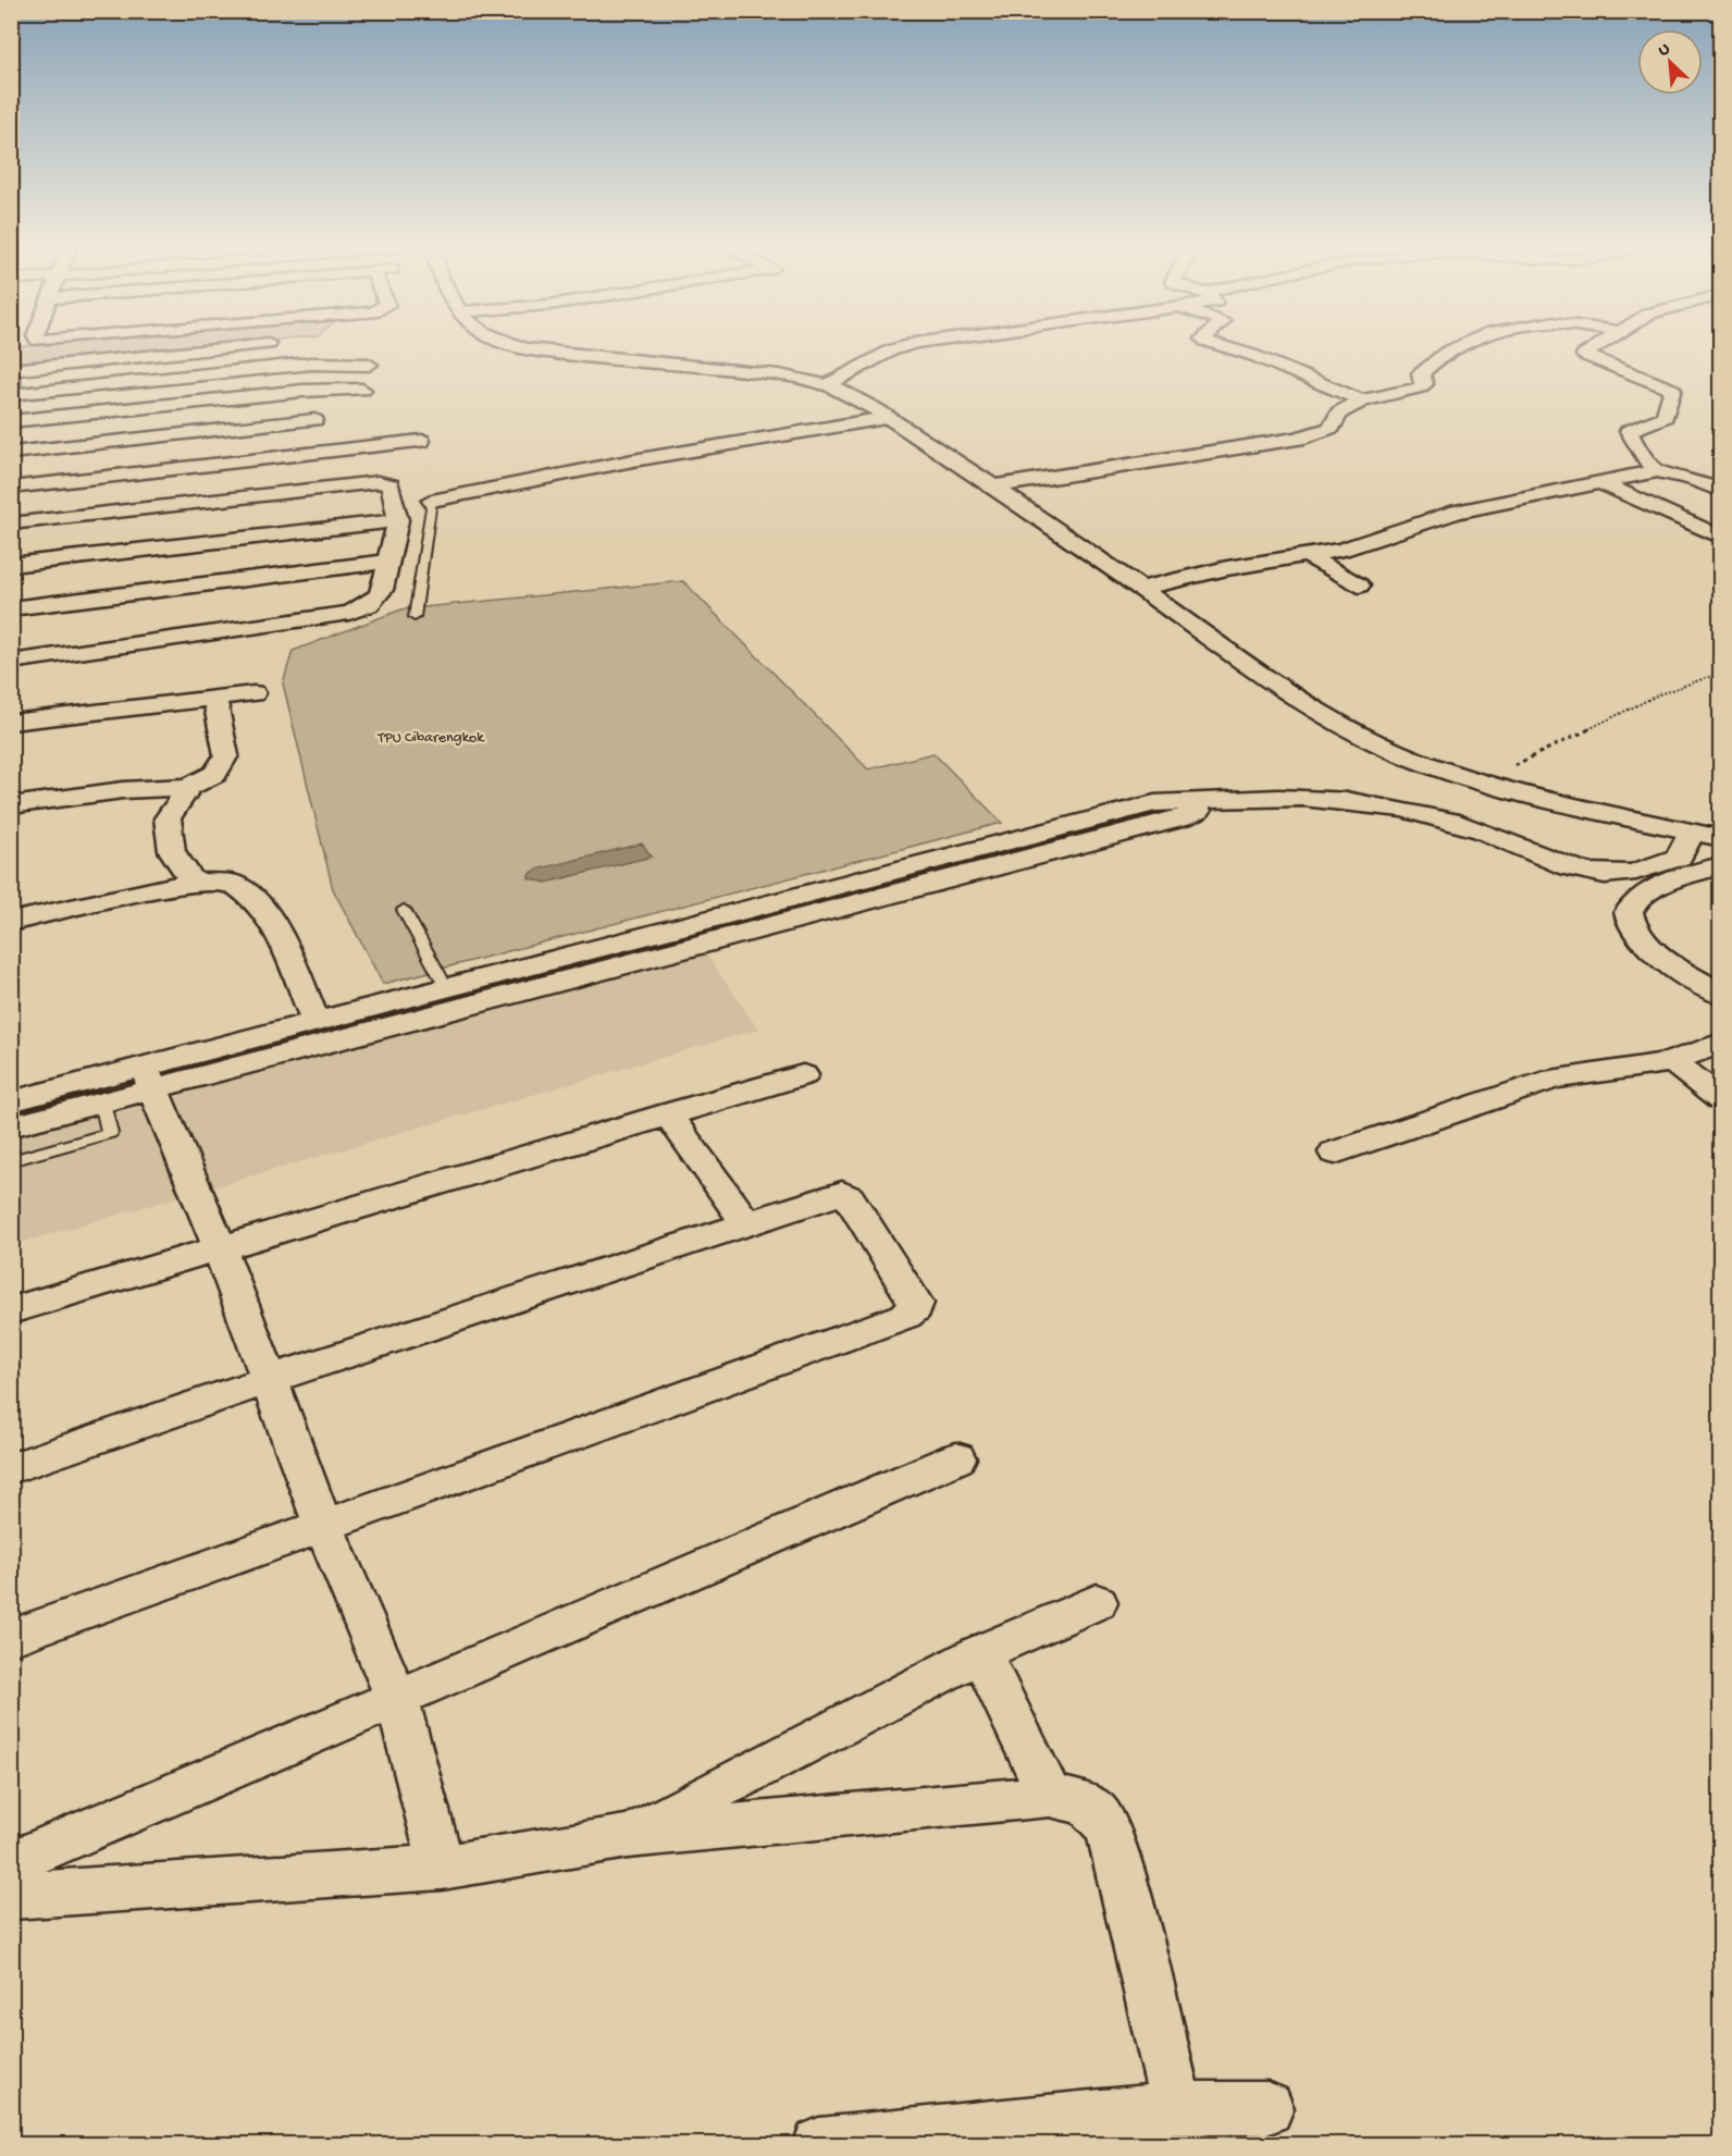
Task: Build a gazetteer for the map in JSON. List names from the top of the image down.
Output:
{
  "parks": ["TPU Cibarengkok"],
  "north": "top left"
}
